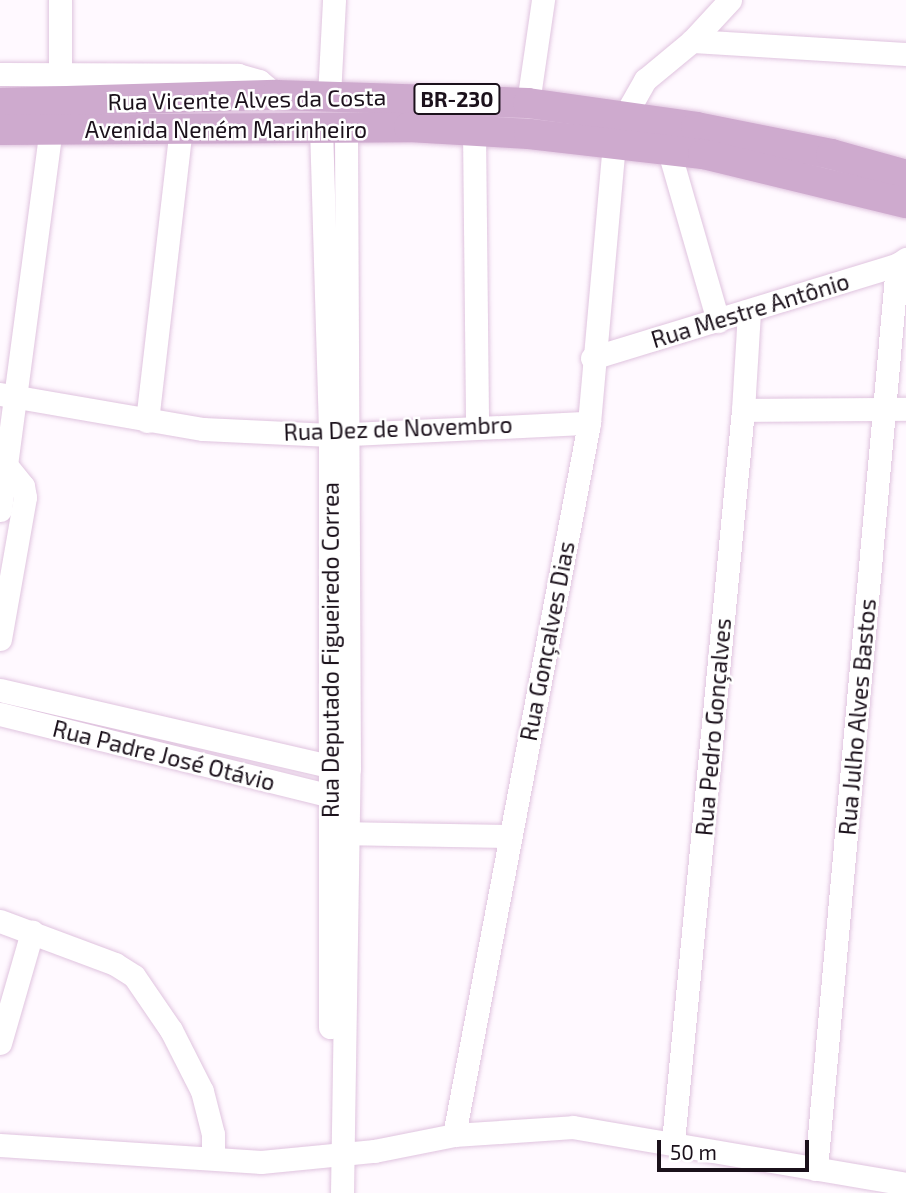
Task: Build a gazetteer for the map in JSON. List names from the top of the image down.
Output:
{
  "streets": {
    "main road": ["Rua Vicente Alves da Costa", "BR-230", "Avenida Neném Marinheiro"],
    "street": [
      "Rua Mestre Antônio",
      "Rua Dez de Novembro",
      "Rua Gonçalves Dias",
      "Rua Deputado Figueiredo Correa",
      "Rua Julho Alves Bastos",
      "Rua Pedro Gonçalves",
      "Rua Padre José Otávio"
    ]
  },
  "crossings": [
    ["Rua Vicente Alves da Costa", "Avenida Neném Marinheiro"],
    ["Rua Vicente Alves da Costa", "Rua Gonçalves Dias"],
    ["Avenida Neném Marinheiro", "Rua Gonçalves Dias"],
    ["Avenida Neném Marinheiro", "Rua Deputado Figueiredo Correa"],
    ["Rua Mestre Antônio", "Rua Gonçalves Dias"],
    ["Rua Mestre Antônio", "Rua Julho Alves Bastos"],
    ["Rua Mestre Antônio", "Rua Pedro Gonçalves"],
    ["Rua Dez de Novembro", "Rua Gonçalves Dias"],
    ["Rua Dez de Novembro", "Rua Deputado Figueiredo Correa"],
    ["Rua Deputado Figueiredo Correa", "Rua Padre José Otávio"]
  ],
  "scale_bar": "50 m"
}
